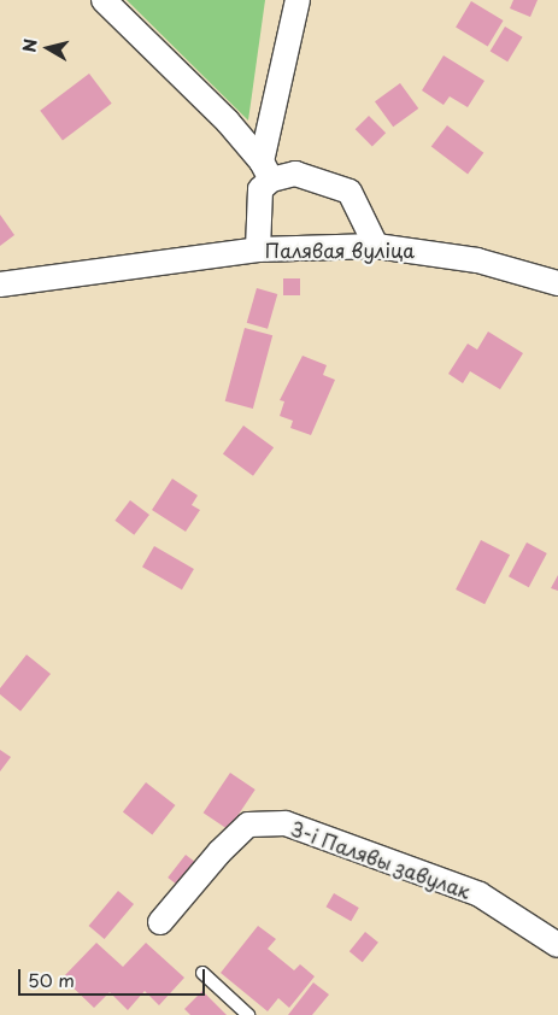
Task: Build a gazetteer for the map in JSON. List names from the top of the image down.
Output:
{
  "streets": {
    "street": ["Палявая вуліца", "3-і Палявы завулак"]
  },
  "scale_bar": "50 m",
  "north": "left"
}
